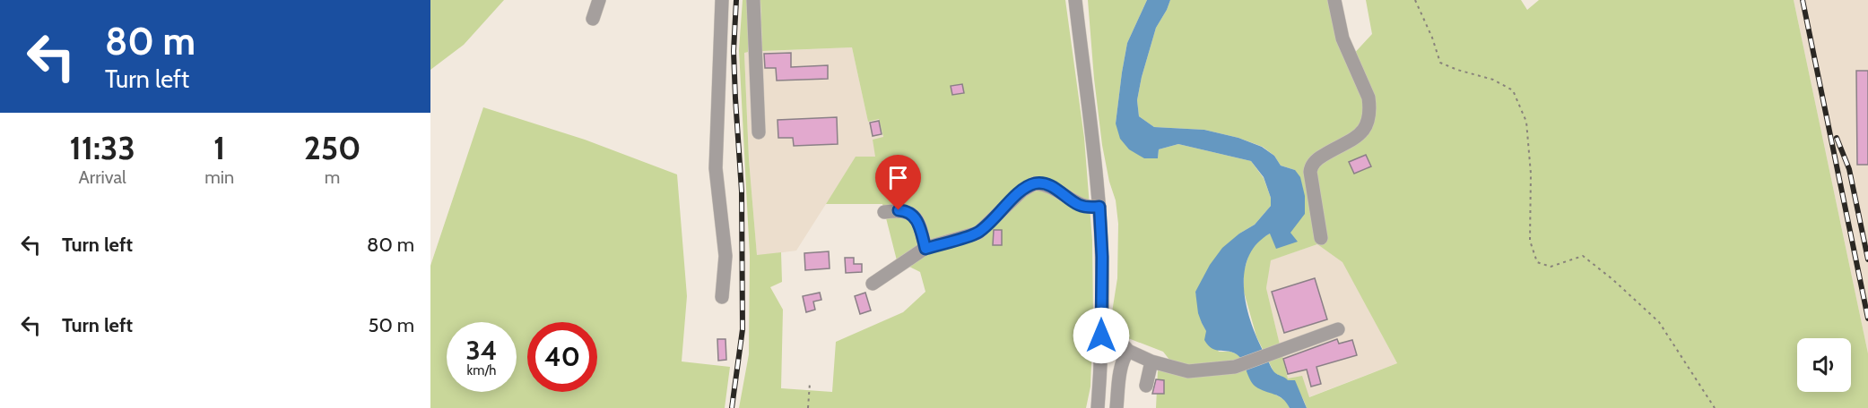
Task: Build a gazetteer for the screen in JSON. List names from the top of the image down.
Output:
{
  "page": {
    "turn": ["80 m", "Turn left"],
    "eta": [
      "11:33",
      "Arrival",
      "1",
      "min",
      "250",
      "m"
    ],
    "list": [
      {
        "name": "Turn left",
        "value": "80 m"
      },
      {
        "name": "Turn left",
        "value": "50 m"
      }
    ],
    "speed": "34 km/h",
    "limit": "40"
  }
}
